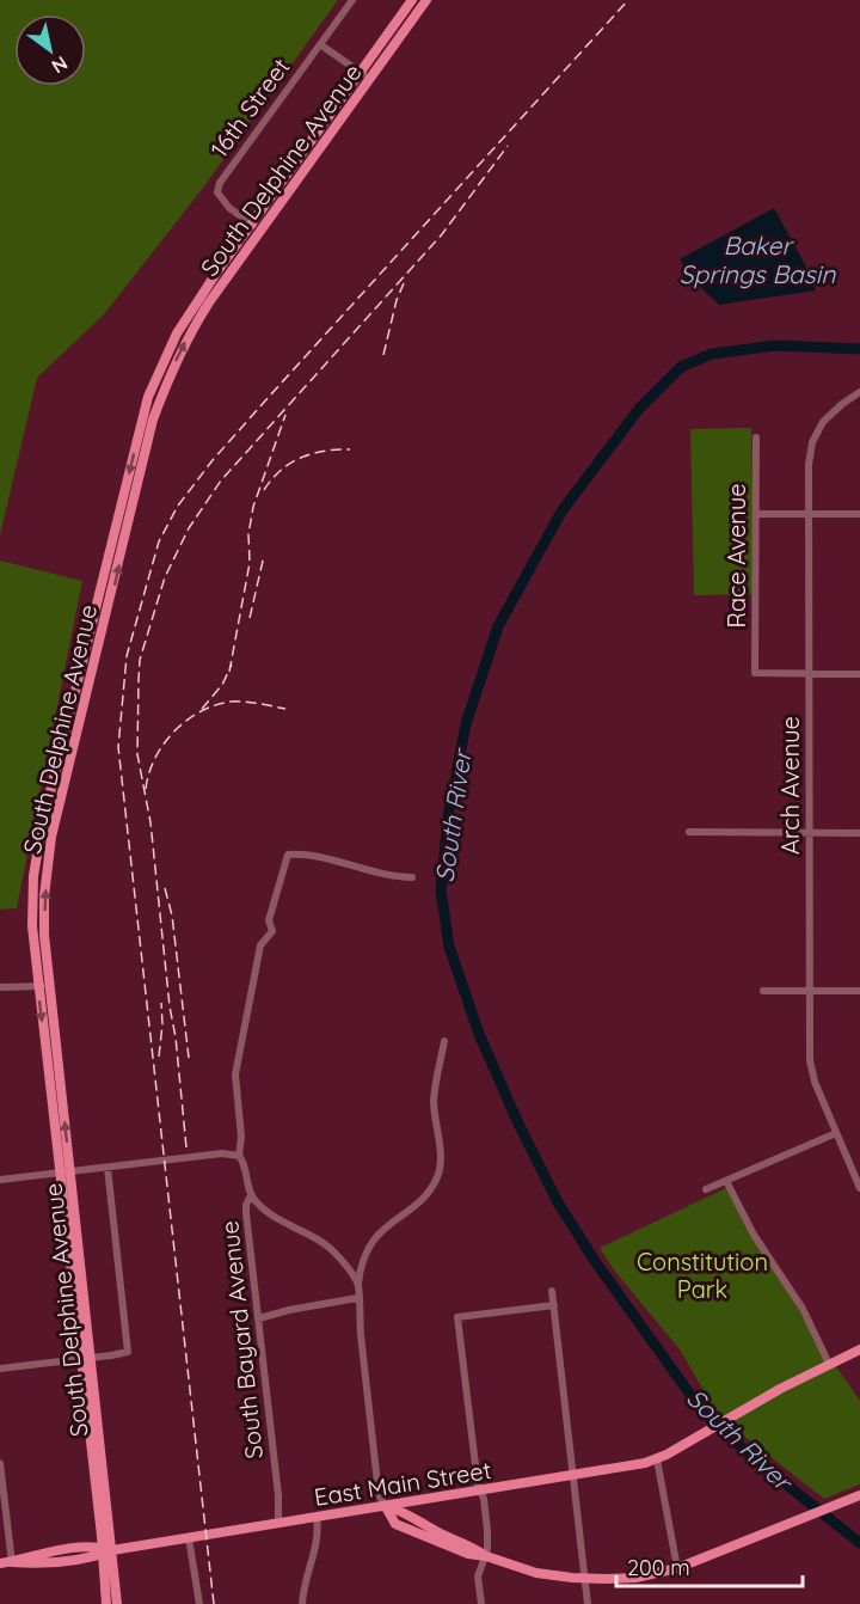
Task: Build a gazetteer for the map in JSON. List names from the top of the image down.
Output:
{
  "streets": {
    "main road": ["South Delphine Avenue", "East Main Street"],
    "street": [
      "16th Street",
      "Race Avenue",
      "Arch Avenue",
      "South Bayard Avenue"
    ]
  },
  "crossings": [
    ["16th Street", "South Delphine Avenue"],
    ["South Delphine Avenue", "East Main Street"],
    ["Race Avenue", "Arch Avenue"],
    ["South Bayard Avenue", "East Main Street"]
  ],
  "water": ["Baker Springs Basin", "South River"],
  "parks": ["Constitution Park"],
  "scale_bar": "200 m",
  "north": "bottom right"
}
